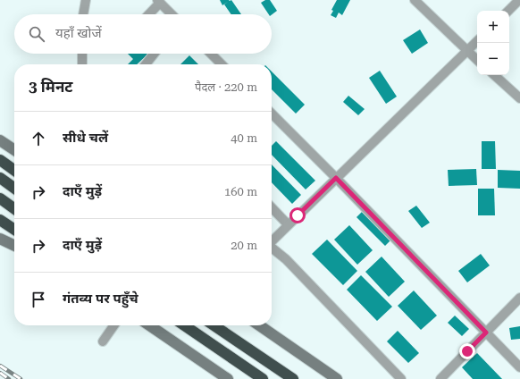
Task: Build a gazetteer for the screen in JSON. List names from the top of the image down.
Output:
{
  "page": {
    "map_buttons": ["+", "−"],
    "search": "यहाँ खोजें",
    "heading": ["3 मिनट", "पैदल · 220 m"],
    "list": [
      ["सीधे चलें", "40 m"],
      ["दाएँ मुड़ें", "160 m"],
      ["दाएँ मुड़ें", "20 m"],
      "गंतव्य पर पहुँचे"
    ]
  }
}
